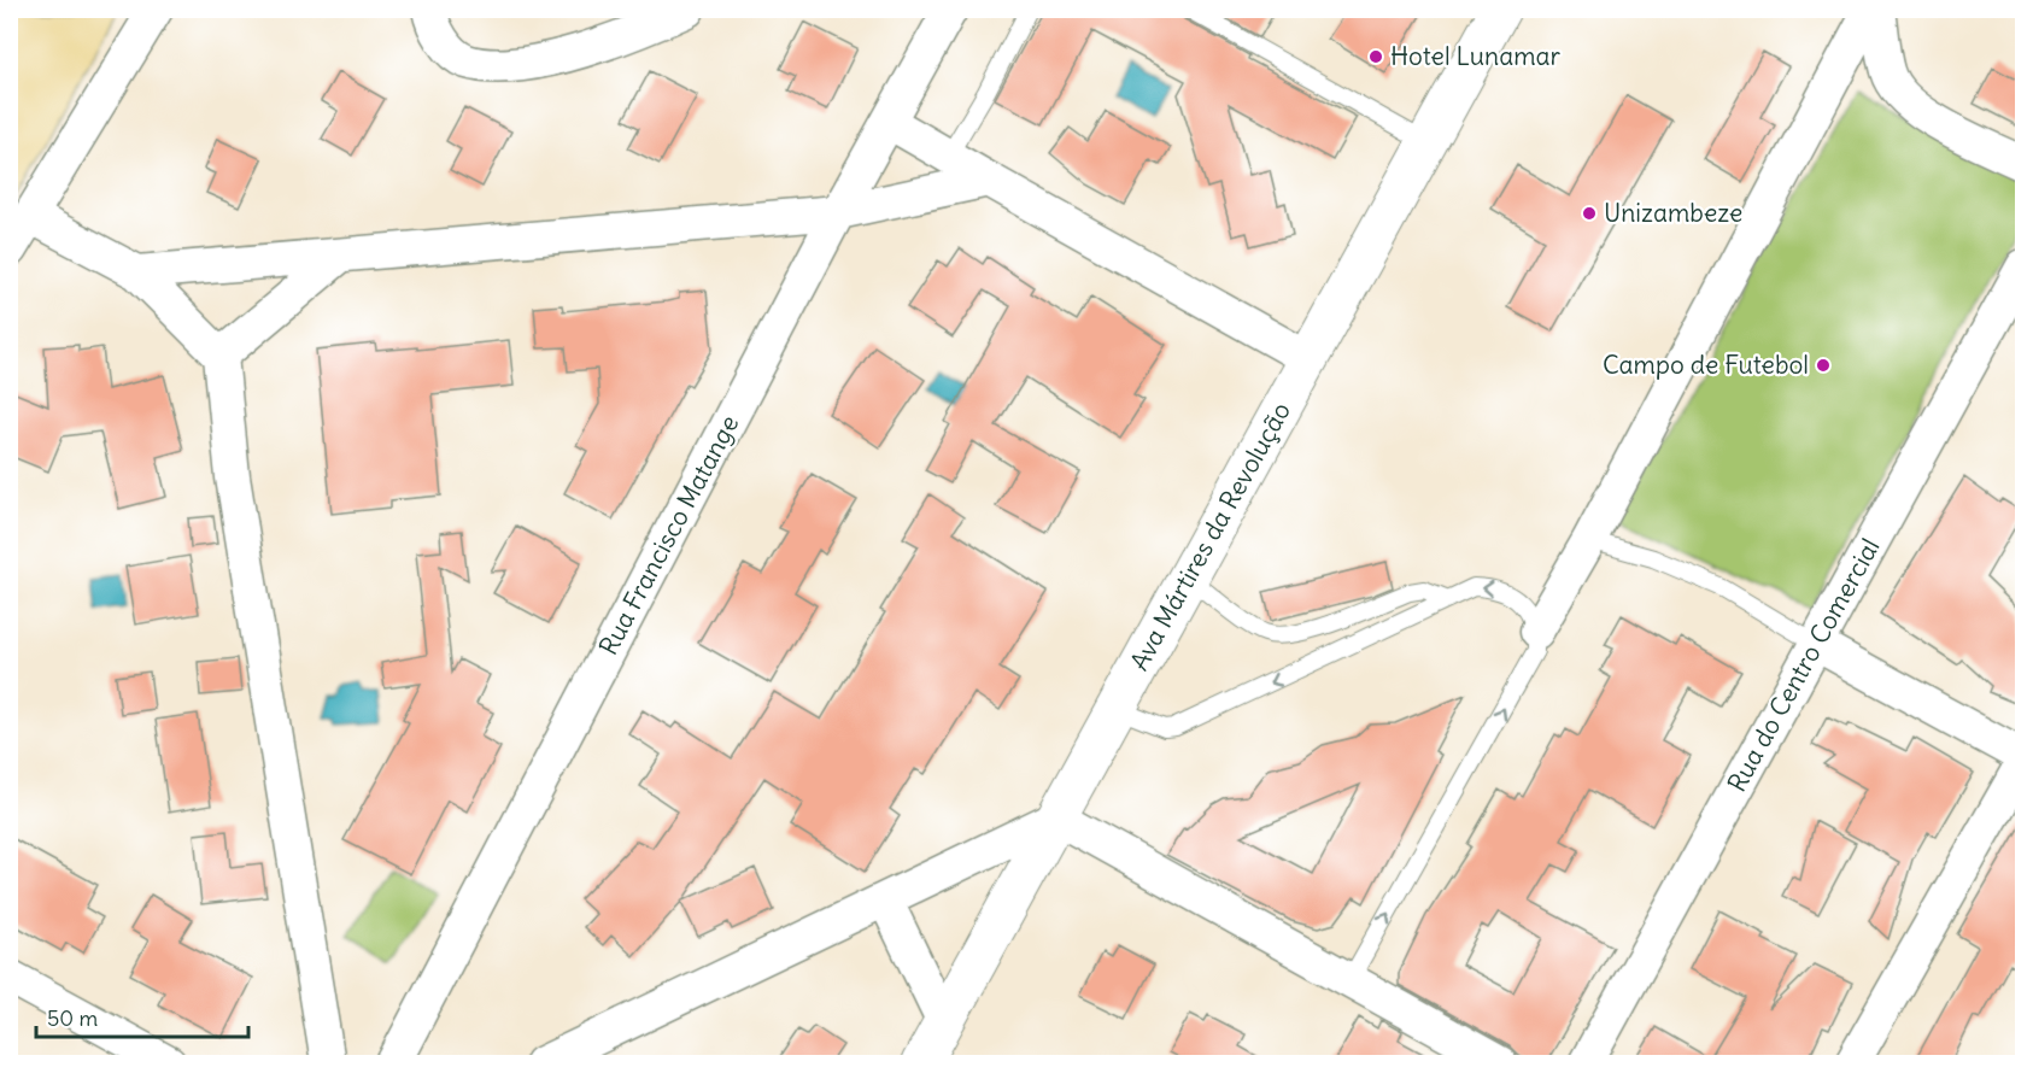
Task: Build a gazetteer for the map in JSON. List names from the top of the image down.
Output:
{
  "streets": {
    "street": ["Rua Francisco Matange", "Ava Mártires da Revolução", "Rua do Centro Comercial"]
  },
  "places": ["Hotel Lunamar", "Unizambeze", "Campo de Futebol"],
  "scale_bar": "50 m"
}
